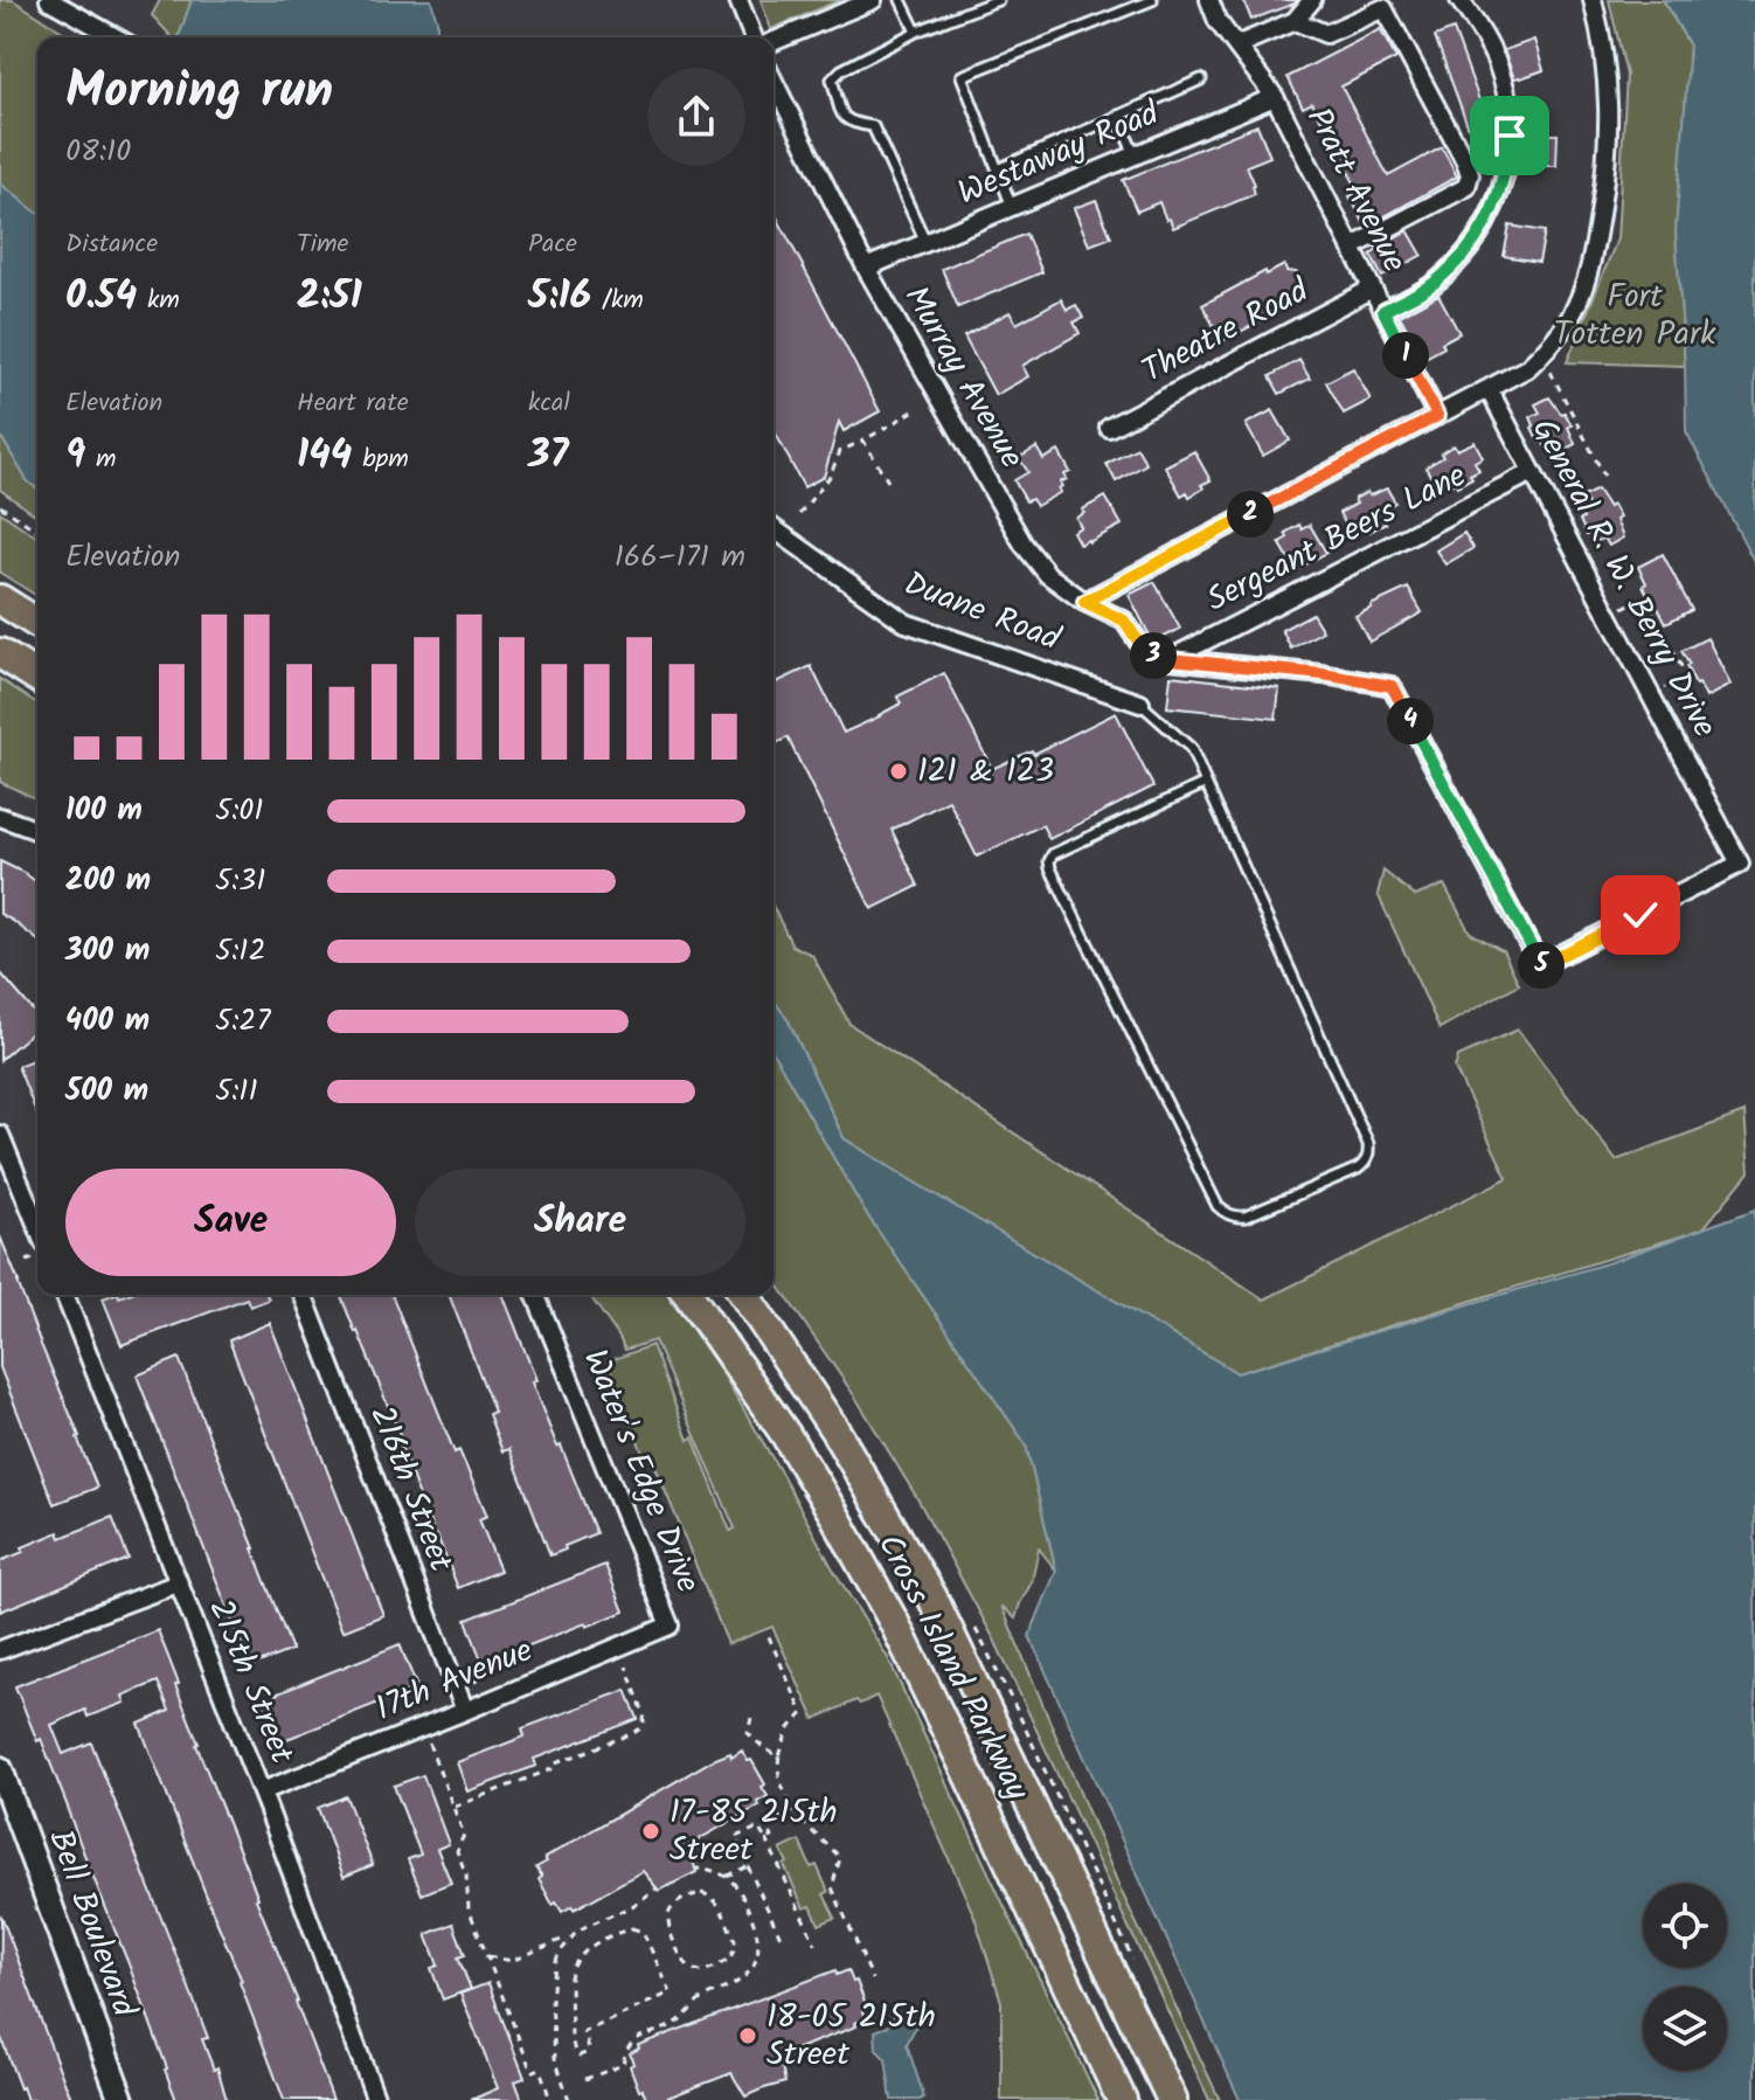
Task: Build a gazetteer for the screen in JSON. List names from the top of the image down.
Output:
{
  "streets": {
    "highway": ["Cross Island Parkway"],
    "street": [
      "Westaway Road",
      "Pratt Avenue",
      "Theatre Road",
      "Murray Avenue",
      "Sergeant Beers Lane",
      "General R. W. Berry Drive",
      "Duane Road",
      "Water's Edge Drive",
      "216th Street",
      "17th Avenue",
      "215th Street",
      "Bell Boulevard"
    ]
  },
  "crossings": [
    ["Westaway Road", "Pratt Avenue"],
    ["Westaway Road", "Murray Avenue"],
    ["Pratt Avenue", "Theatre Road"],
    ["Murray Avenue", "Sergeant Beers Lane"],
    ["Murray Avenue", "General R. W. Berry Drive"],
    ["Sergeant Beers Lane", "General R. W. Berry Drive"],
    ["Water's Edge Drive", "17th Avenue"],
    ["216th Street", "17th Avenue"],
    ["17th Avenue", "215th Street"]
  ],
  "parks": ["Fort Totten Park"],
  "places": ["121 & 123", "17-85 215th Street", "18-05 215th Street"],
  "page": {
    "heading": ["Morning run", "08:10"],
    "stats": [
      ["Distance", "0.54 km"],
      ["Time", "2:51"],
      ["Pace", "5:16 /km"],
      ["Elevation", "9 m"],
      ["Heart rate", "144 bpm"],
      ["kcal", "37"]
    ],
    "pins": [
      "1",
      "2",
      "3",
      "4",
      "5"
    ],
    "chart": ["Elevation", "166–171 m"],
    "list": [
      {
        "name": "100 m",
        "note": "5:01"
      },
      {
        "name": "200 m",
        "note": "5:31"
      },
      {
        "name": "300 m",
        "note": "5:12"
      },
      {
        "name": "400 m",
        "note": "5:27"
      },
      {
        "name": "500 m",
        "note": "5:11"
      }
    ],
    "buttons": ["Save", "Share"]
  }
}
